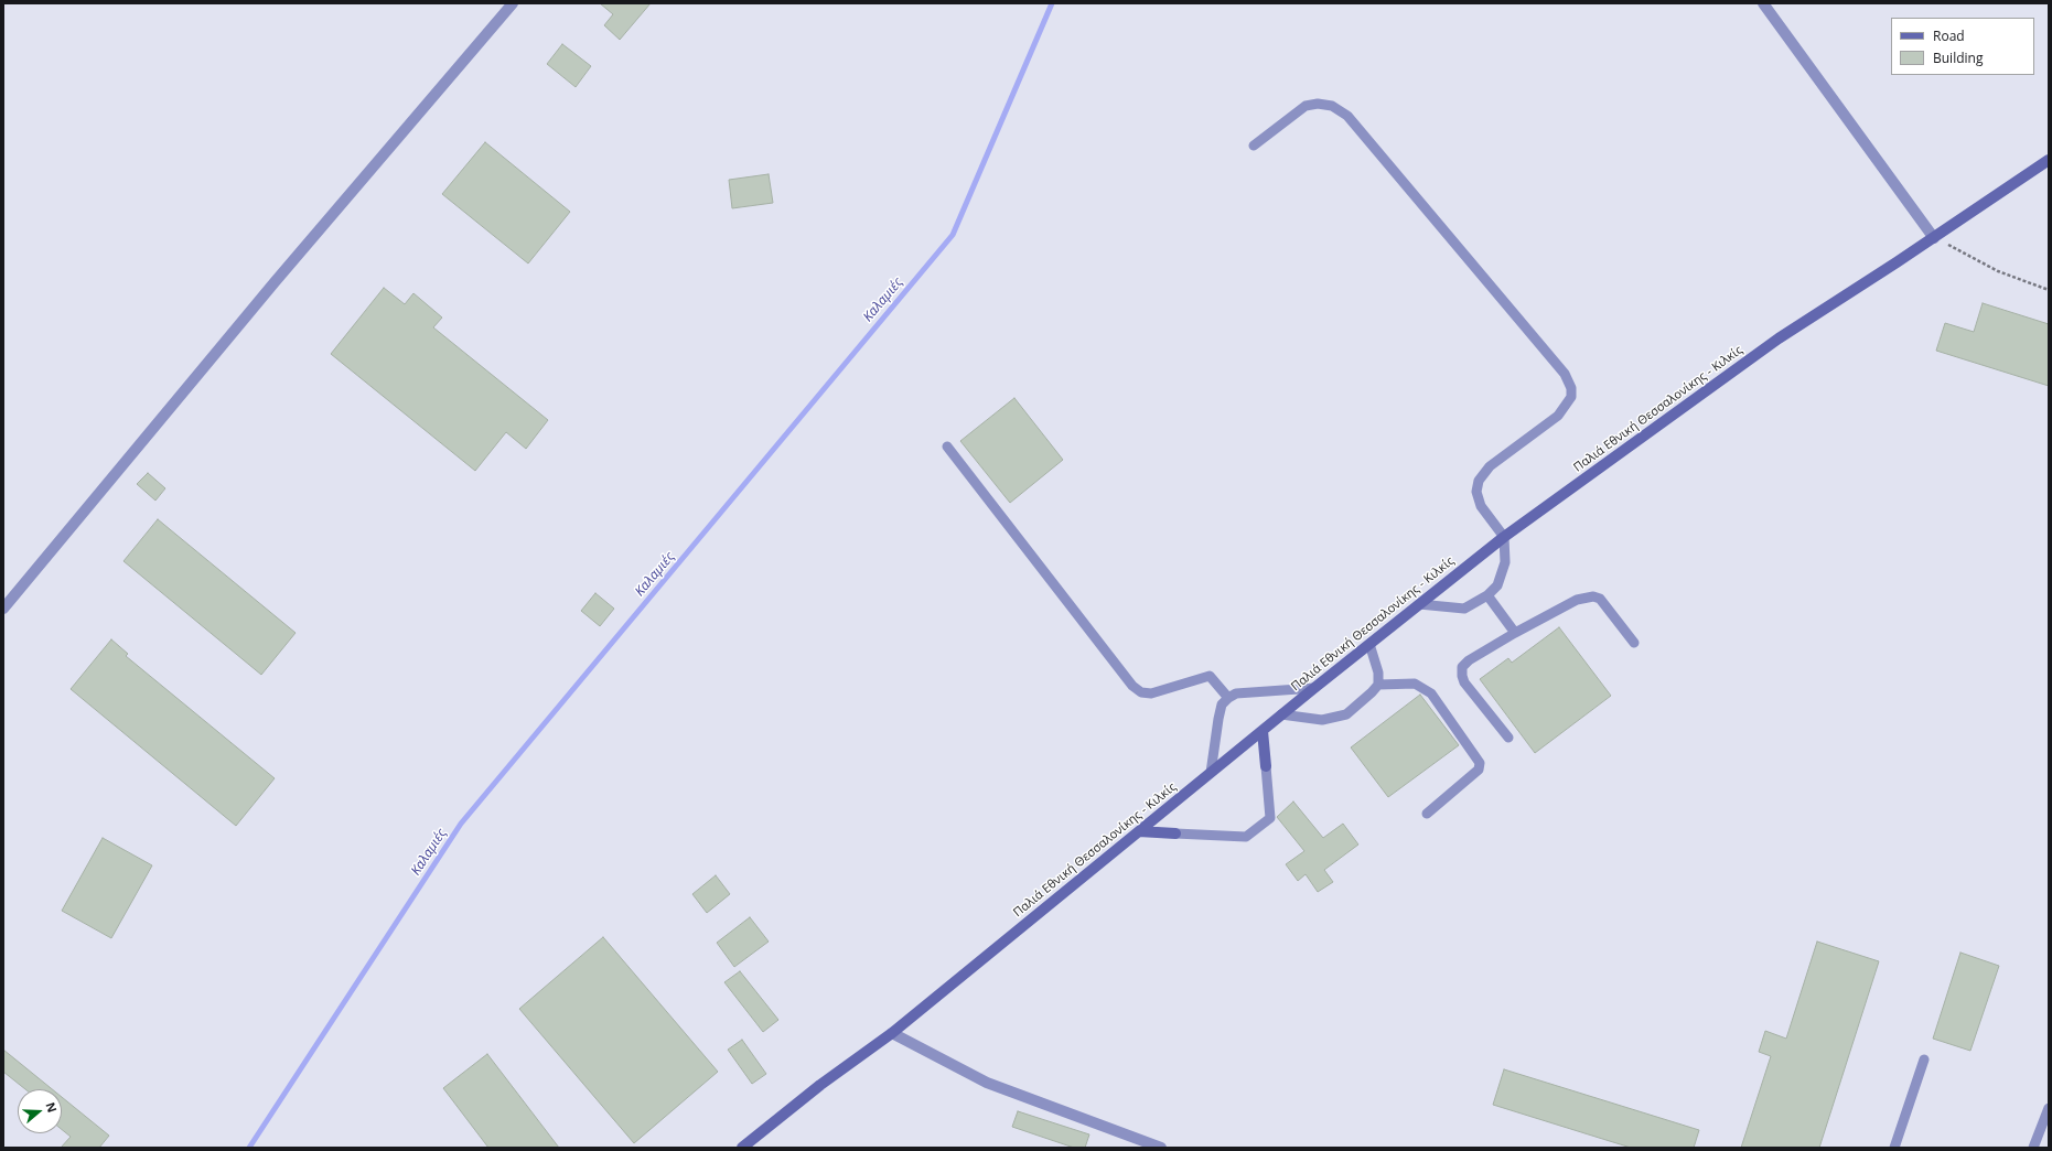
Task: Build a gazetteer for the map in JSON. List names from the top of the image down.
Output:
{
  "streets": {
    "main road": ["Παλιά Εθνική Θεσσαλονίκης - Κιλκίς"]
  },
  "water": ["Καλαμιές"],
  "legend": ["Road", "Building"],
  "north": "right"
}
